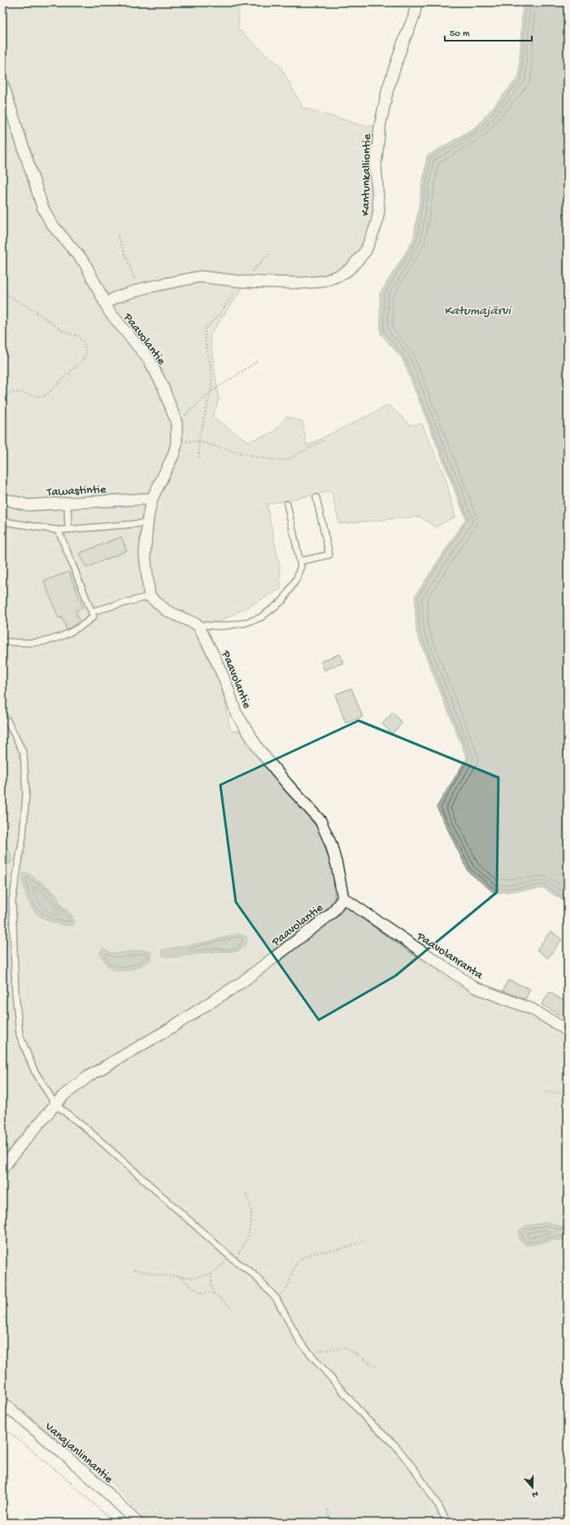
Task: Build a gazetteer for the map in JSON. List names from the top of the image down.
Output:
{
  "streets": {
    "street": [
      "Kantunkalliontie",
      "Paavolantie",
      "Tawastintie",
      "Paavolanranta",
      "Vanajanlinnantie"
    ]
  },
  "crossings": [
    ["Kantunkalliontie", "Paavolantie"],
    ["Paavolantie", "Tawastintie"],
    ["Paavolantie", "Paavolanranta"]
  ],
  "water": ["Katumajärvi"],
  "scale_bar": "50 m",
  "north": "bottom"
}
